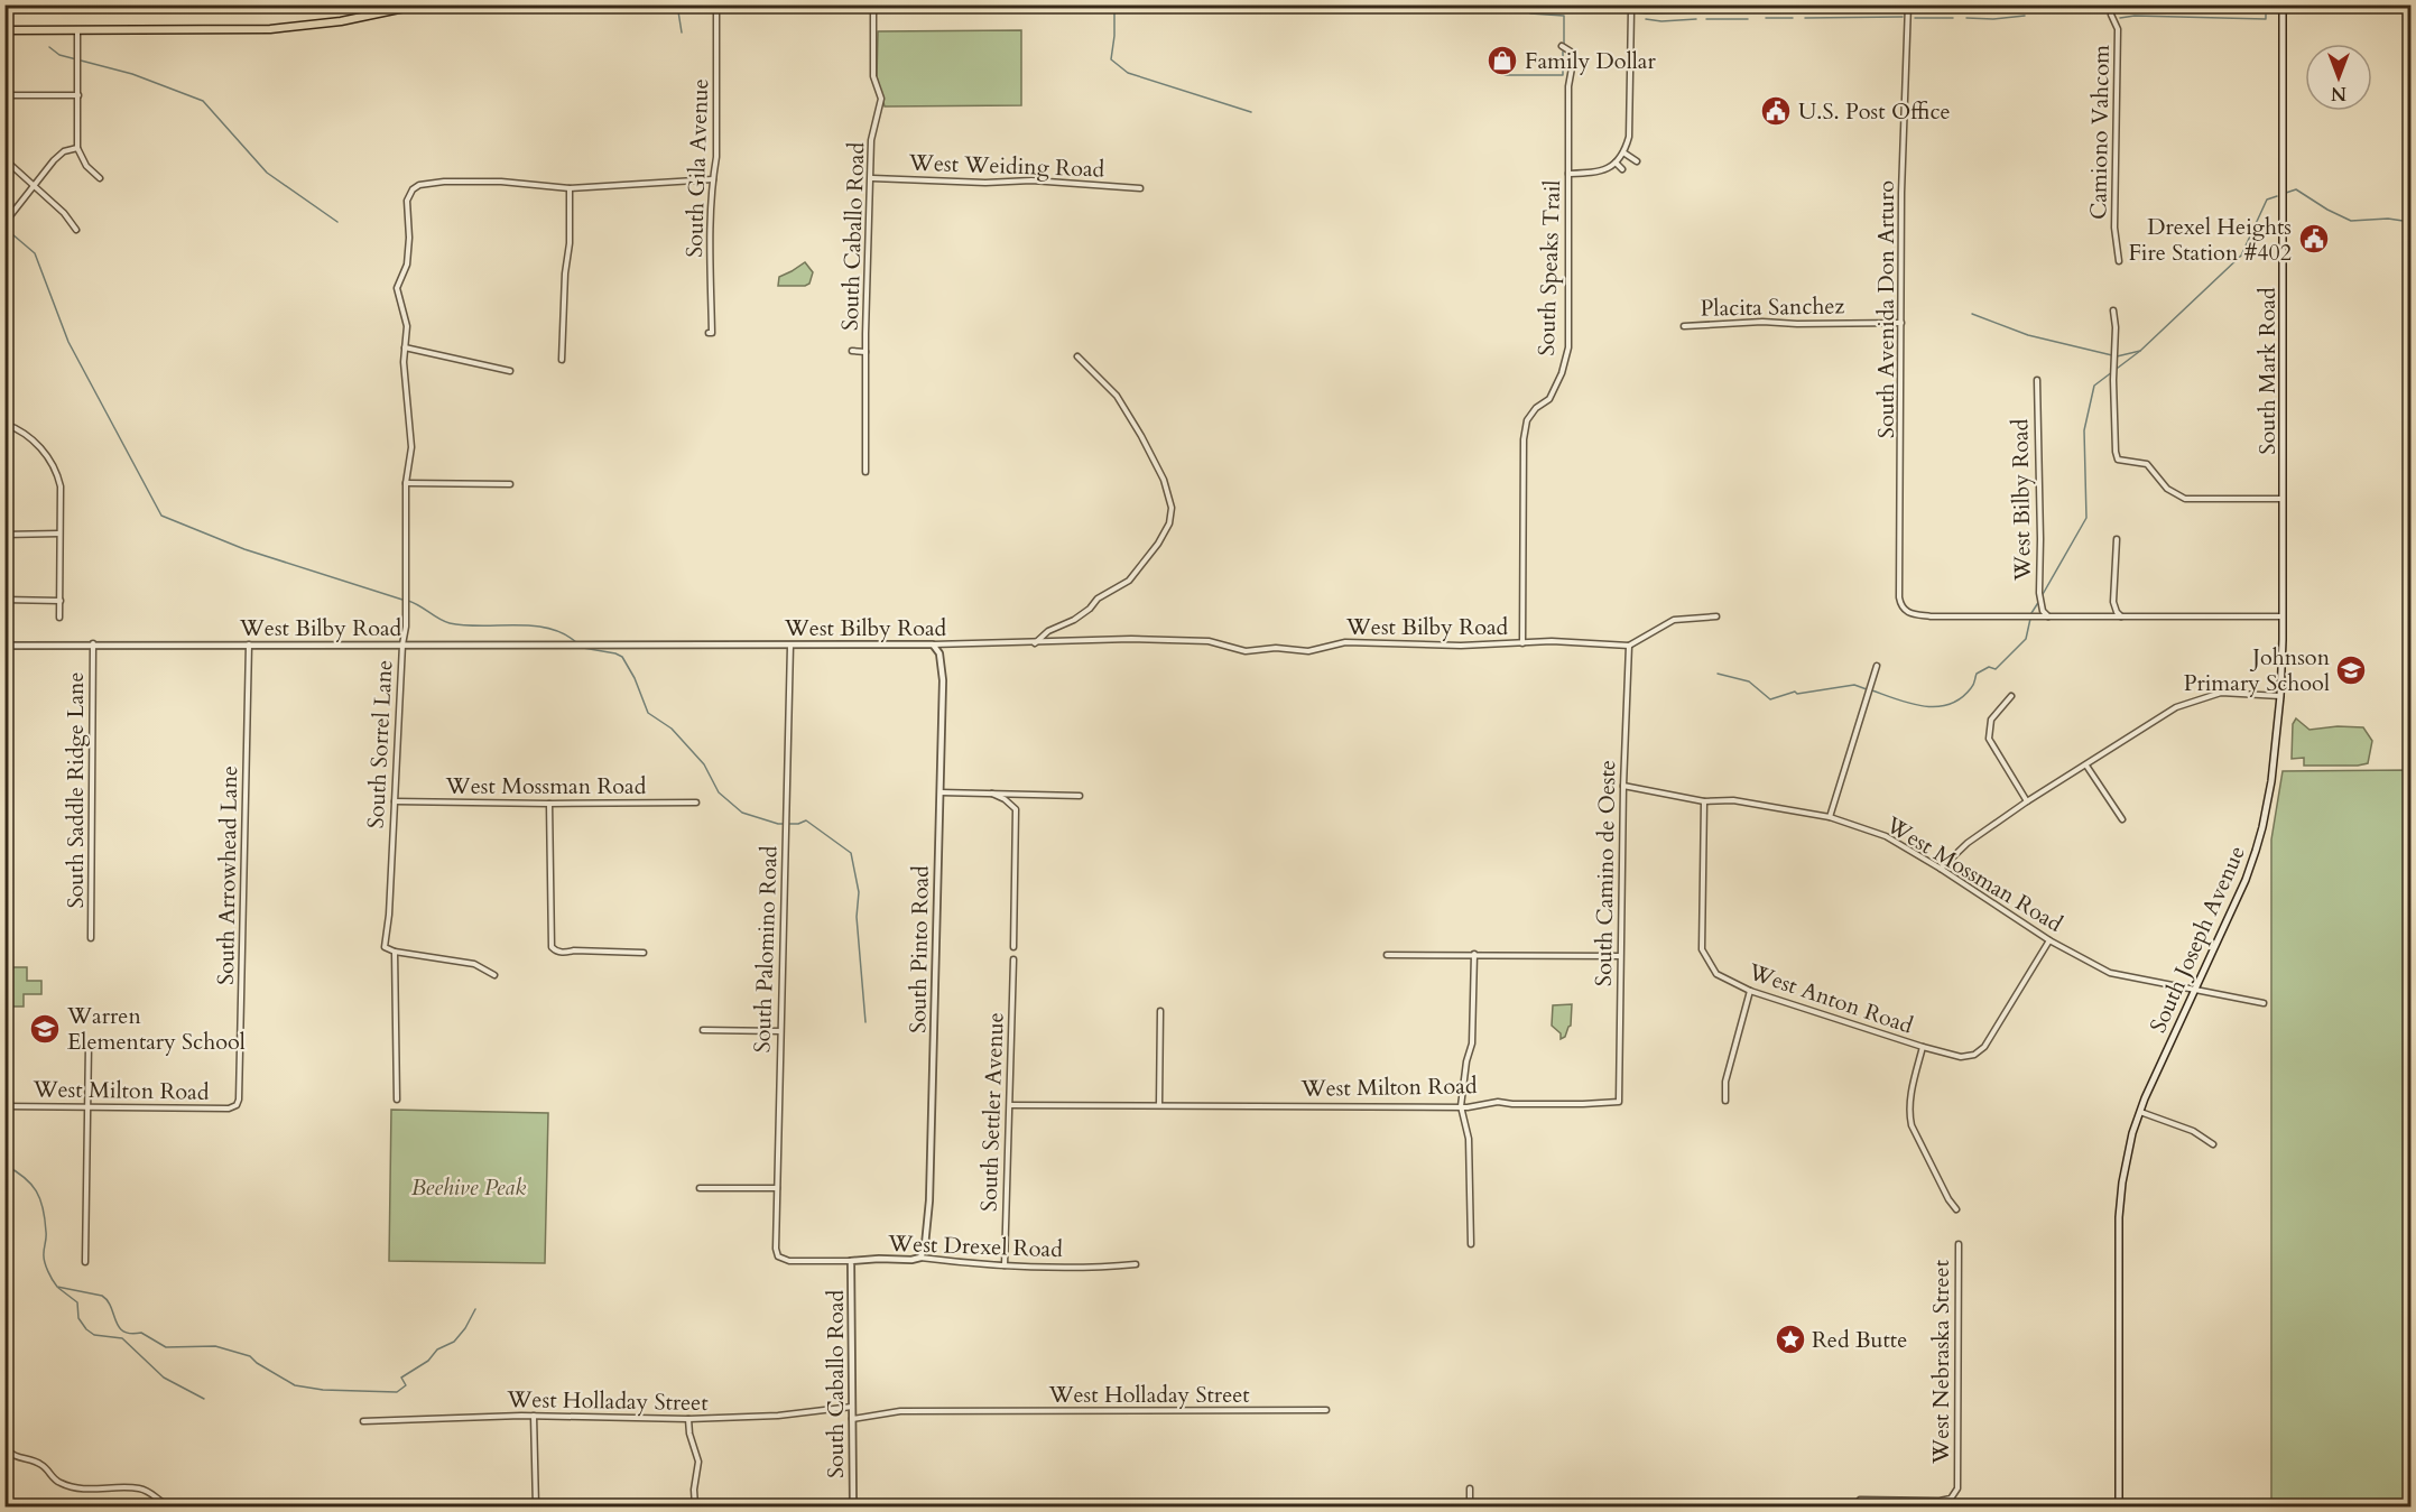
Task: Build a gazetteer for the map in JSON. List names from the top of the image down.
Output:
{
  "streets": {
    "main road": ["South Mark Road", "South Joseph Avenue"],
    "street": [
      "Camiono Vahcom",
      "West Weiding Road",
      "South Gila Avenue",
      "South Caballo Road",
      "South Speaks Trail",
      "Placita Sanchez",
      "South Avenida Don Arturo",
      "West Bilby Road",
      "South Sorrel Lane",
      "West Mossman Road",
      "South Saddle Ridge Lane",
      "South Camino de Oeste",
      "South Arrowhead Lane",
      "South Palomino Road",
      "South Pinto Road",
      "West Anton Road",
      "West Milton Road",
      "South Settler Avenue",
      "West Drexel Road",
      "West Nebraska Street",
      "West Holladay Street"
    ]
  },
  "crossings": [
    ["West Weiding Road", "South Caballo Road"],
    ["South Caballo Road", "West Drexel Road"],
    ["South Caballo Road", "West Holladay Street"],
    ["South Speaks Trail", "West Bilby Road"],
    ["Placita Sanchez", "South Avenida Don Arturo"],
    ["South Avenida Don Arturo", "West Bilby Road"],
    ["South Mark Road", "South Joseph Avenue"],
    ["West Bilby Road", "South Sorrel Lane"],
    ["West Bilby Road", "South Saddle Ridge Lane"],
    ["West Bilby Road", "South Camino de Oeste"],
    ["West Bilby Road", "South Arrowhead Lane"],
    ["West Bilby Road", "South Palomino Road"],
    ["West Bilby Road", "South Pinto Road"],
    ["South Sorrel Lane", "West Mossman Road"],
    ["West Mossman Road", "South Camino de Oeste"],
    ["West Mossman Road", "South Joseph Avenue"],
    ["West Mossman Road", "West Anton Road"],
    ["South Camino de Oeste", "West Milton Road"],
    ["South Arrowhead Lane", "West Milton Road"],
    ["South Palomino Road", "West Drexel Road"],
    ["South Pinto Road", "West Drexel Road"],
    ["West Milton Road", "South Settler Avenue"],
    ["South Settler Avenue", "West Drexel Road"]
  ],
  "parks": ["Beehive Peak"],
  "places": {
    "shop": ["Family Dollar"],
    "public building": ["U.S. Post Office", "Drexel Heights Fire Station #402"],
    "school or university": ["Johnson Primary School", "Warren Elementary School"],
    "place": ["Red Butte"]
  },
  "north": "bottom"
}
